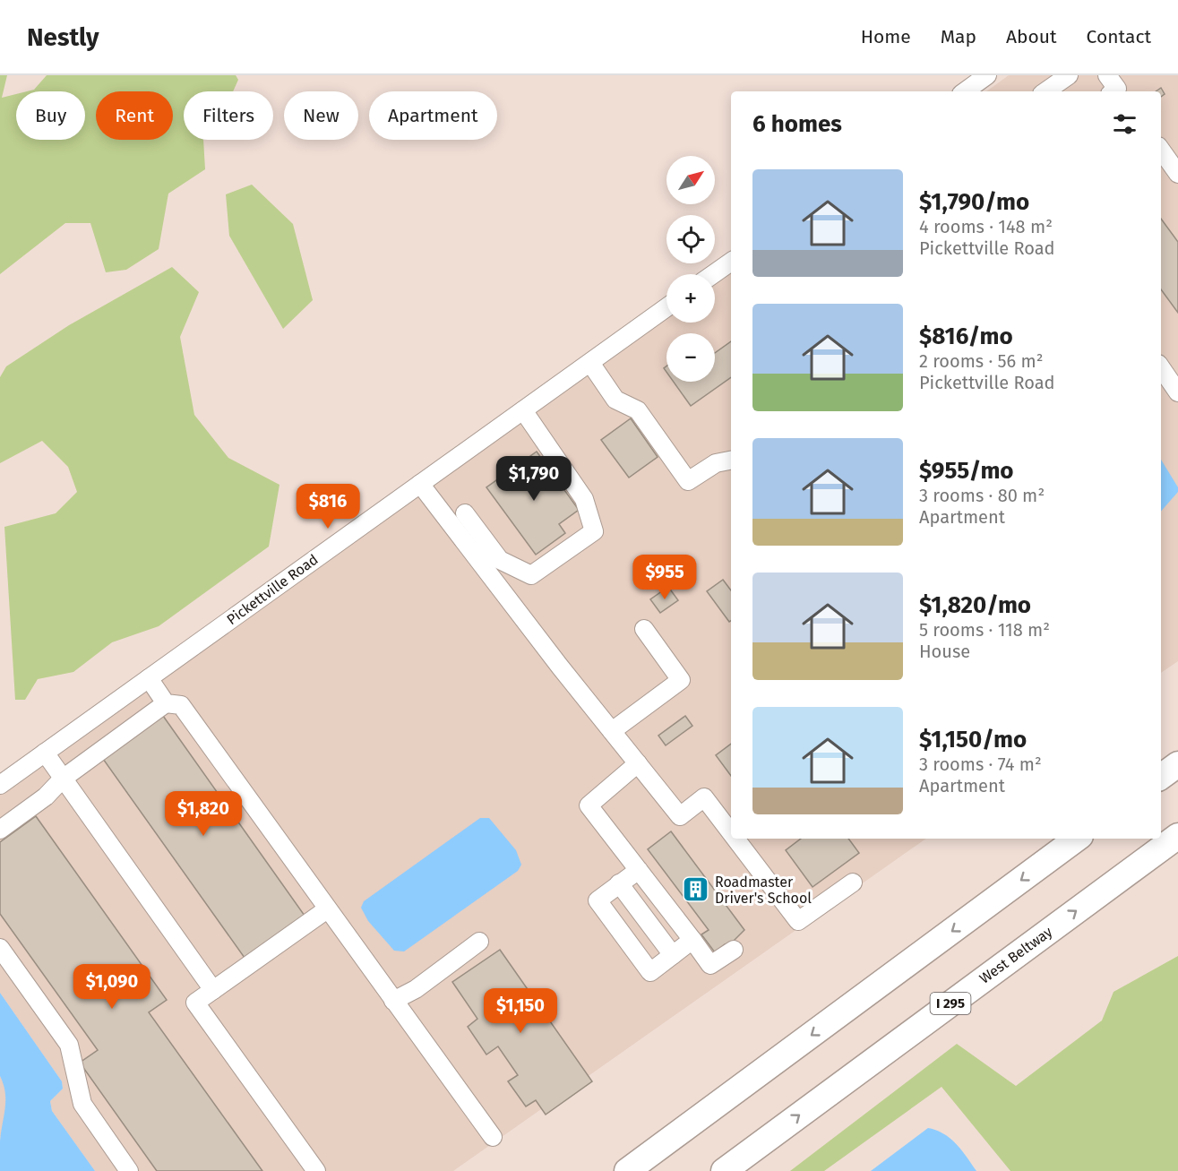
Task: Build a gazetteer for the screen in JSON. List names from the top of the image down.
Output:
{
  "streets": {
    "highway": ["West Beltway", "I 295"],
    "street": ["Pickettville Road"]
  },
  "places": {
    "building": ["Roadmaster Driver's School"]
  },
  "north": "top right",
  "page": {
    "header": "Nestly",
    "nav": [
      "Home",
      "Map",
      "About",
      "Contact"
    ],
    "chip": [
      "Buy",
      "Rent",
      "Filters",
      "New",
      "Apartment"
    ],
    "heading": "6 homes",
    "map_buttons": ["+", "−"],
    "list": [
      {
        "name": "$1,790/mo",
        "note": "4 rooms · 148 m² · Pickettville Road"
      },
      {
        "name": "$816/mo",
        "note": "2 rooms · 56 m² · Pickettville Road"
      },
      {
        "name": "$955/mo",
        "note": "3 rooms · 80 m² · Apartment"
      },
      {
        "name": "$1,820/mo",
        "note": "5 rooms · 118 m² · House"
      },
      {
        "name": "$1,150/mo",
        "note": "3 rooms · 74 m² · Apartment"
      }
    ],
    "price": [
      "$1,790",
      "$816",
      "$955",
      "$1,820",
      "$1,090",
      "$1,150"
    ]
  }
}
